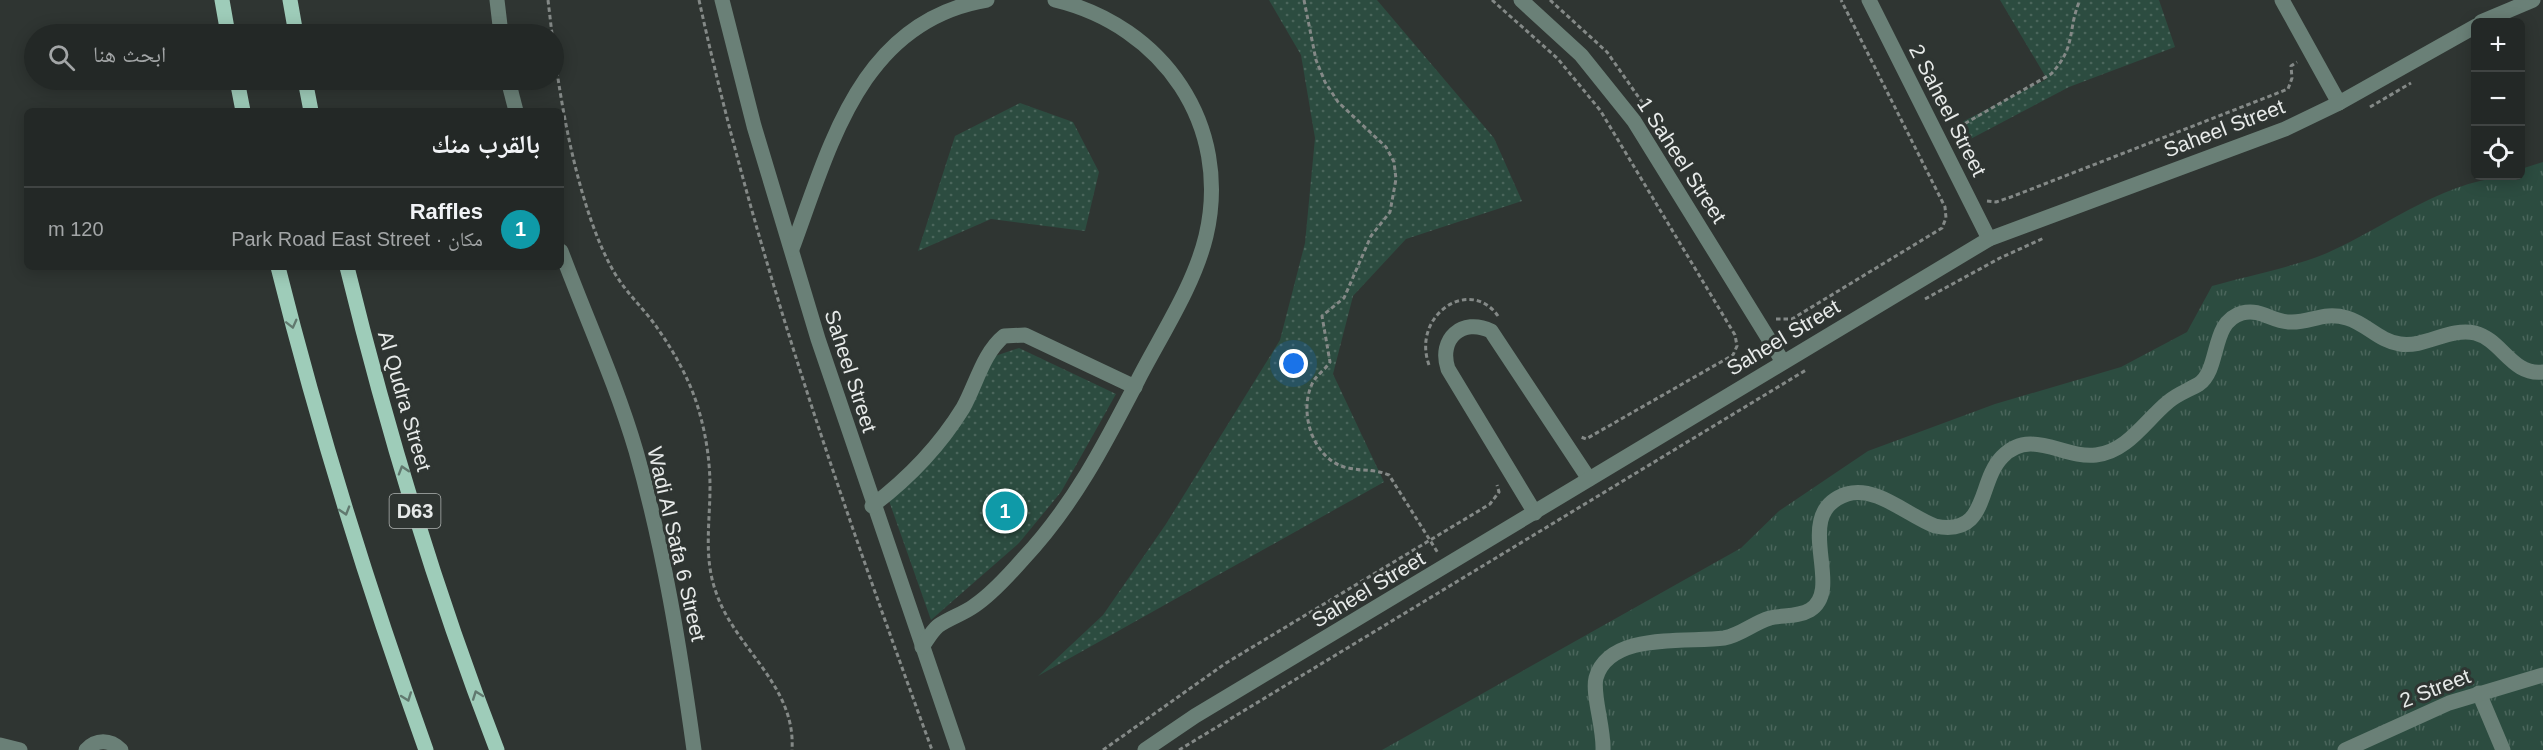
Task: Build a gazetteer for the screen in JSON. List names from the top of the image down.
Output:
{
  "streets": {
    "main road": ["Al Qudra Street", "D63"],
    "street": [
      "2 Saheel Street",
      "Saheel Street",
      "1 Saheel Street",
      "Wadi Al Safa 6 Street",
      "2 Street"
    ]
  },
  "crossings": [
    ["2 Saheel Street", "Saheel Street"],
    ["Saheel Street", "1 Saheel Street"]
  ],
  "page": {
    "map_buttons": ["+", "−"],
    "search": "ابحث هنا",
    "heading": "بالقرب منك",
    "list": [
      {
        "mark": "1",
        "name": "Raffles",
        "note": "مكان · Park Road East Street",
        "value": "120 m"
      }
    ],
    "pins": "1"
  }
}
